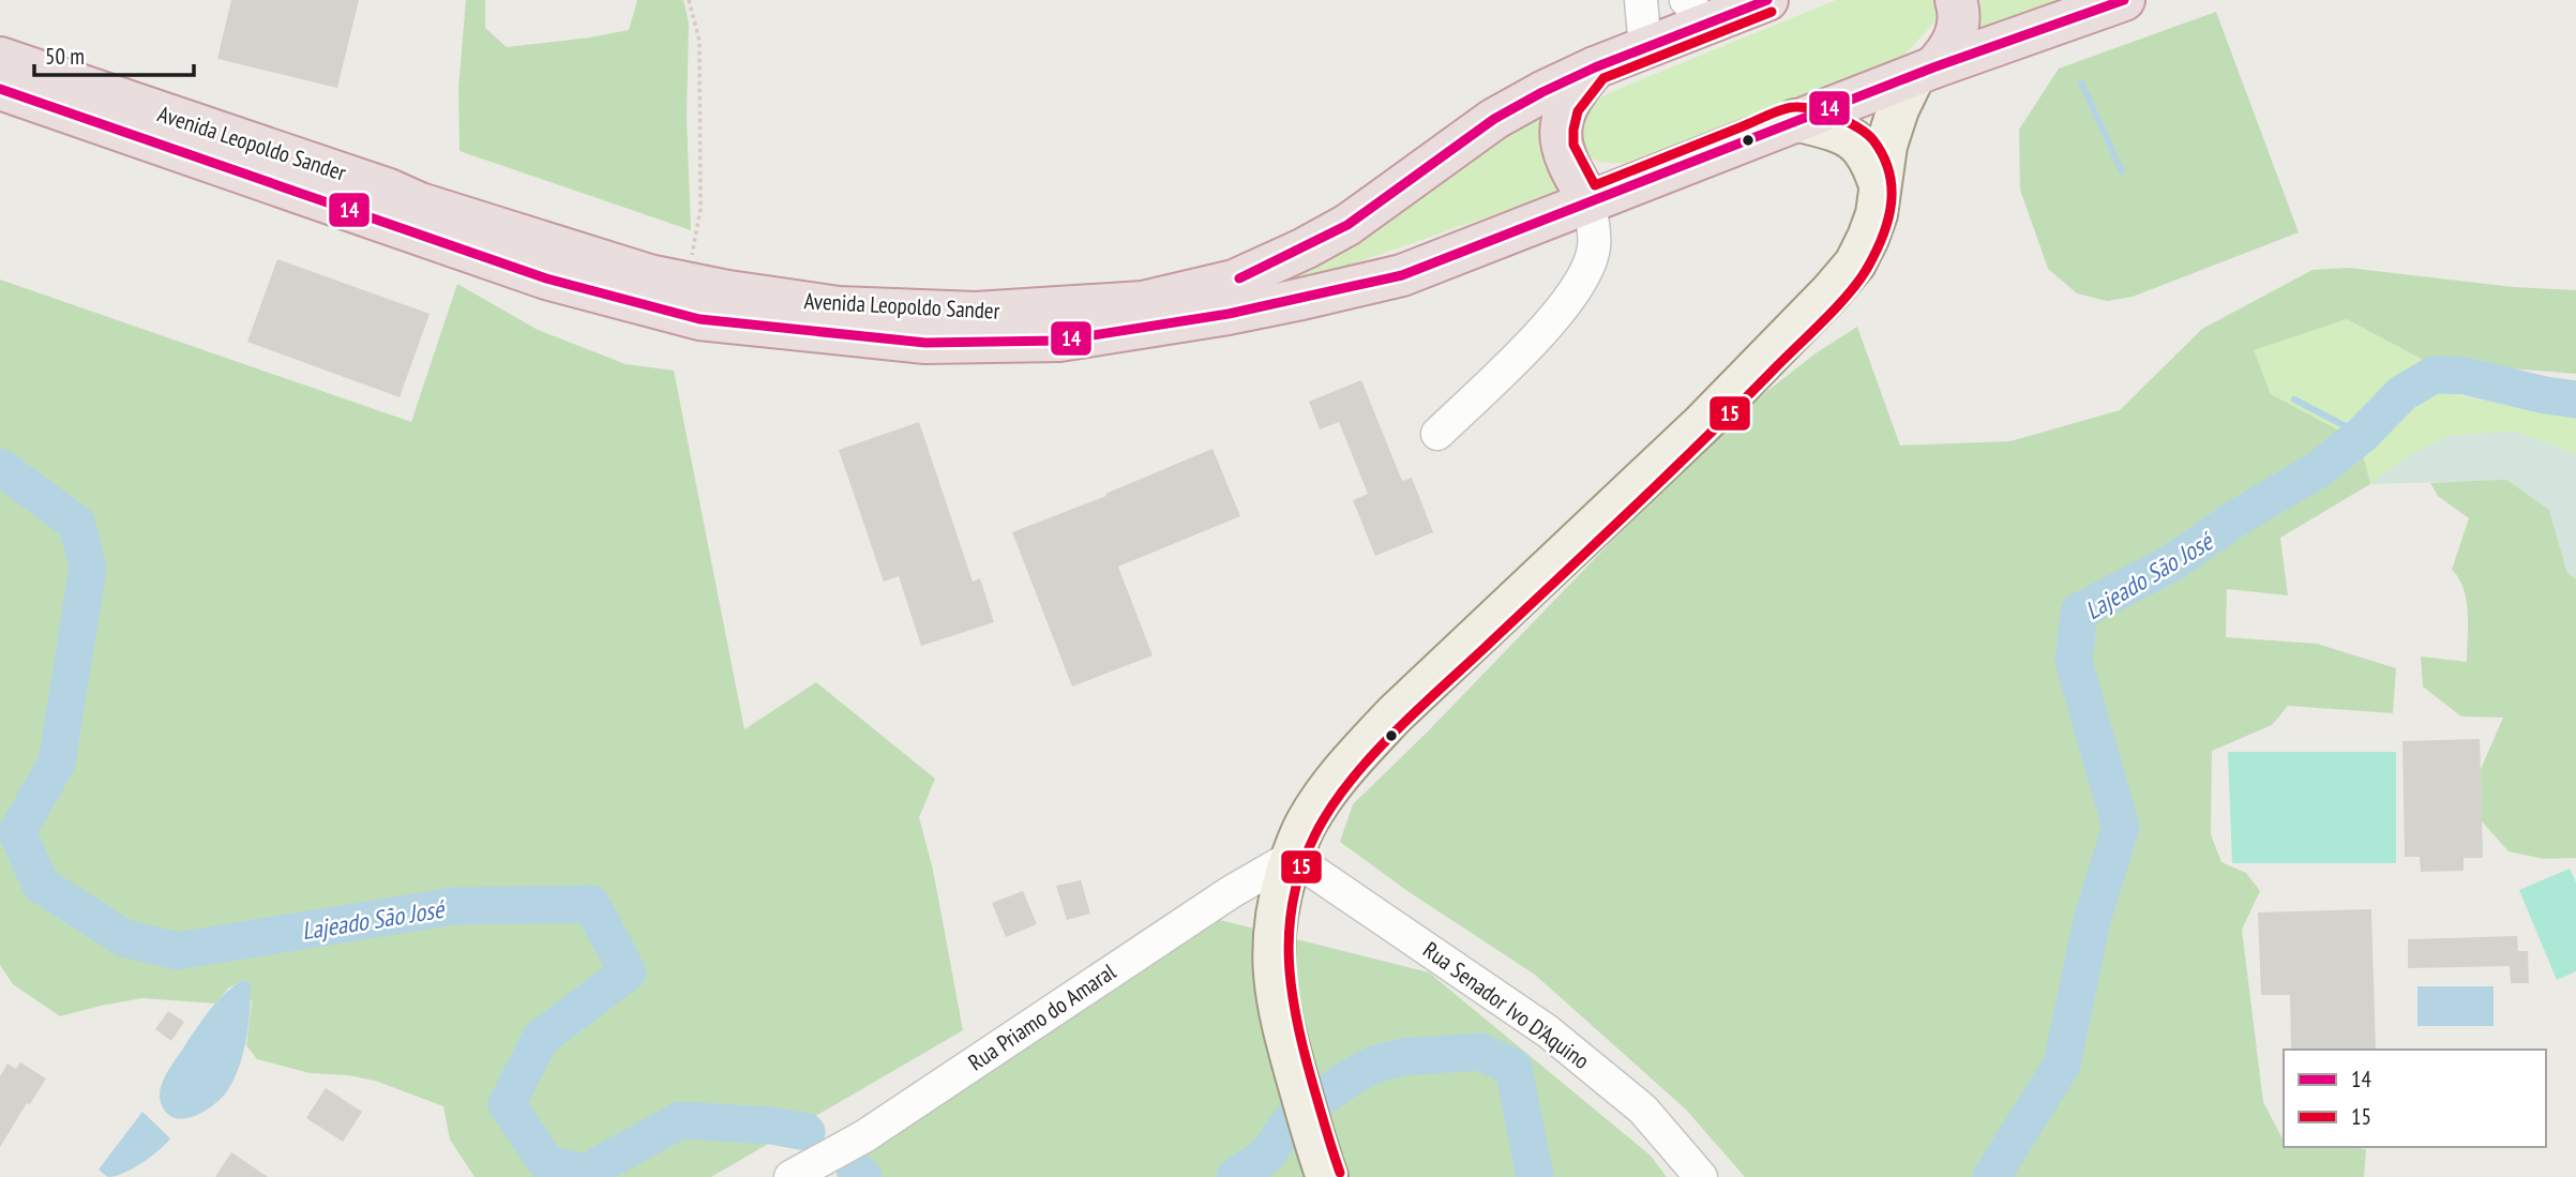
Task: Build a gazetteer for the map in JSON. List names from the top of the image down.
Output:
{
  "streets": {
    "highway": ["Avenida Leopoldo Sander"],
    "street": ["Rua Senador Ivo D'Aquino", "Rua Priamo do Amaral"]
  },
  "crossings": [
    ["Rua Senador Ivo D'Aquino", "Rua Priamo do Amaral"]
  ],
  "water": ["Lajeado São José"],
  "lines": ["transit line 14", "transit line 15"],
  "legend": ["14", "15"],
  "scale_bar": "50 m"
}
